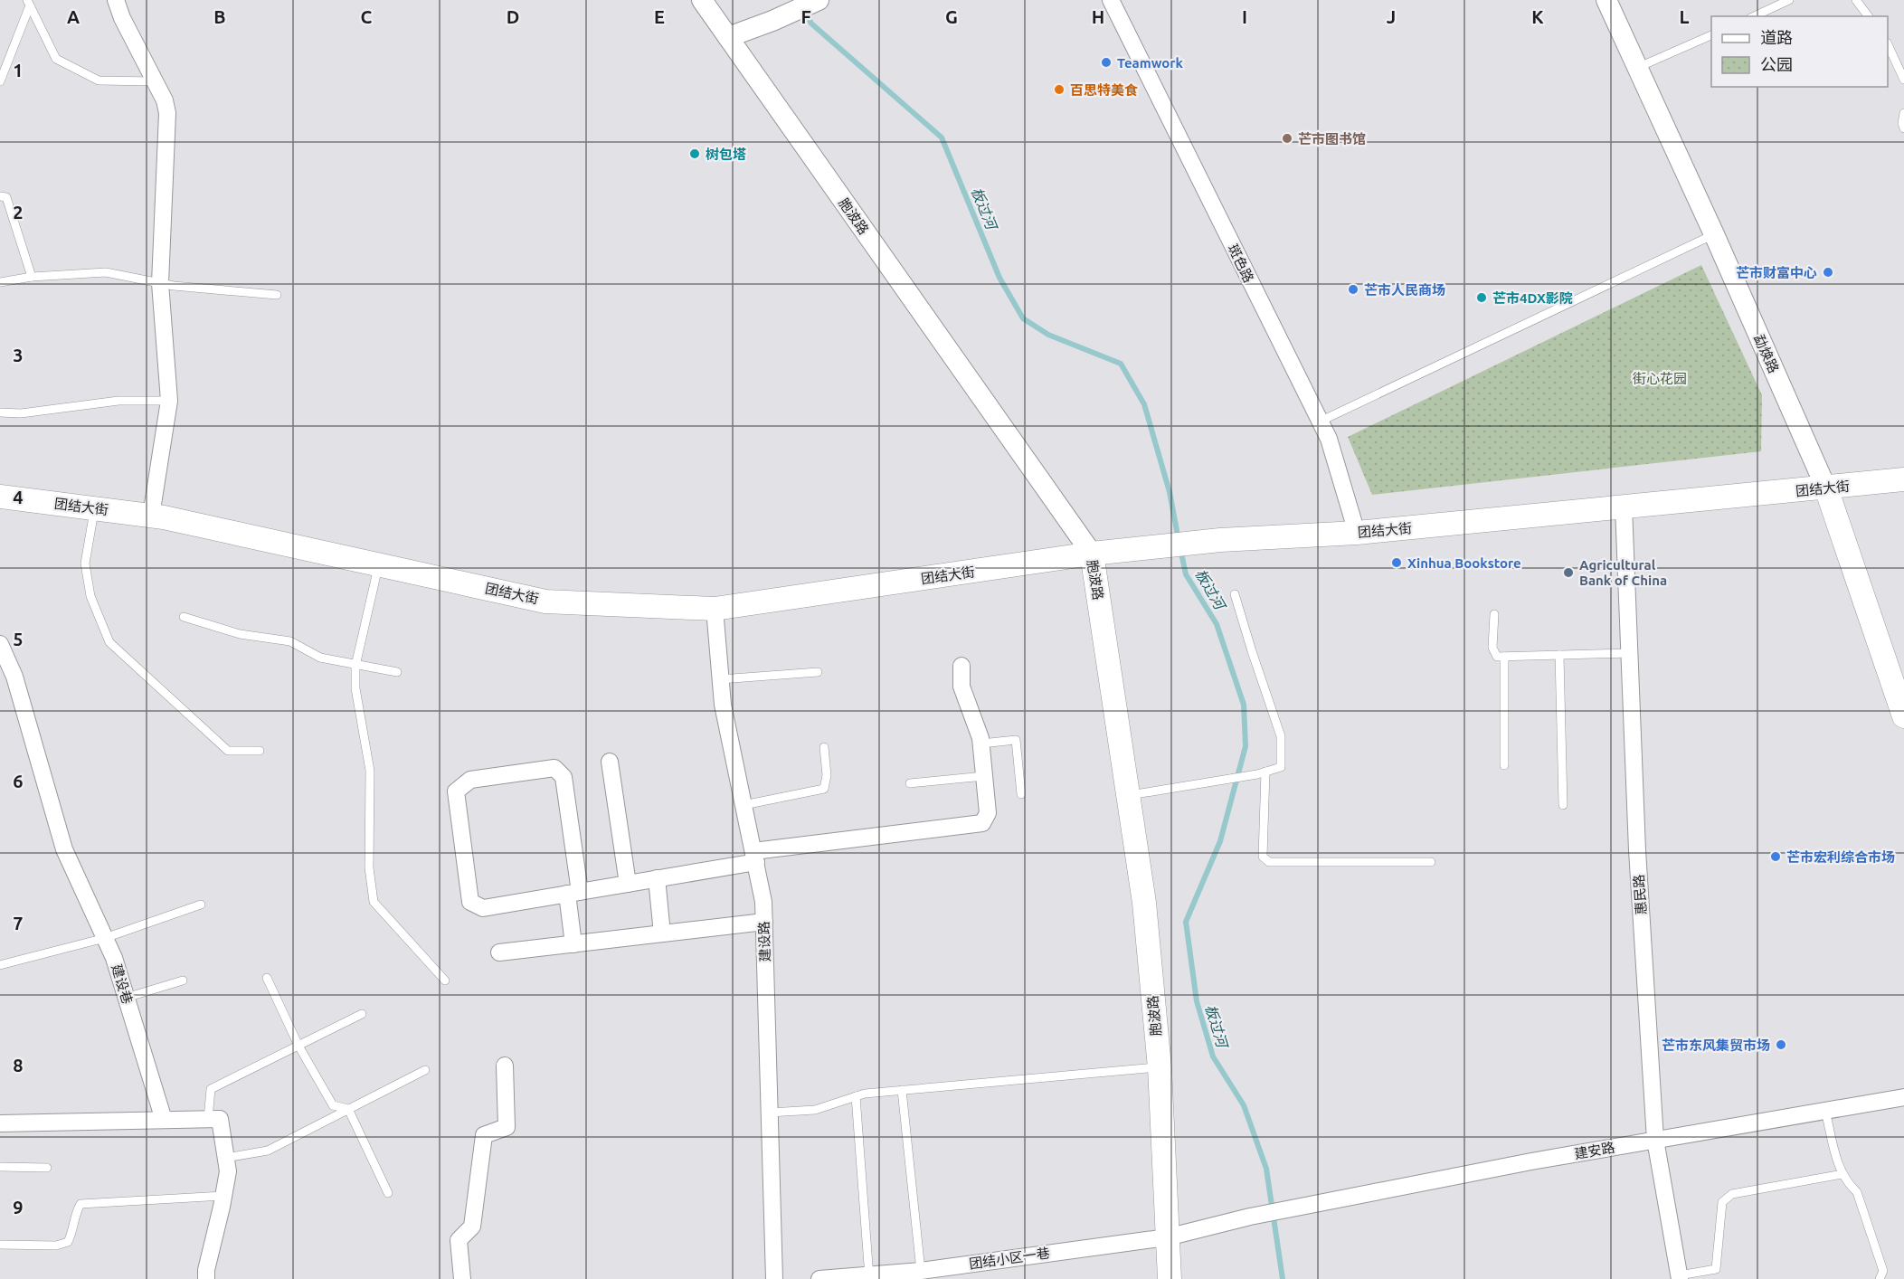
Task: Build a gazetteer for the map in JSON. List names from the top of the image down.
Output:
{
  "streets": {
    "main road": ["胞波路", "勐焕路", "团结大街"],
    "street": [
      "斑色路",
      "惠民路",
      "建设路",
      "建设巷",
      "建安路",
      "团结小区一巷"
    ]
  },
  "crossings": [
    ["胞波路", "团结大街"],
    ["胞波路", "建安路"],
    ["胞波路", "团结小区一巷"],
    ["斑色路", "团结大街"],
    ["勐焕路", "团结大街"],
    ["团结大街", "惠民路"],
    ["团结大街", "建设路"],
    ["惠民路", "建安路"],
    ["建安路", "团结小区一巷"]
  ],
  "water": ["板过河"],
  "parks": ["街心花园"],
  "places": [
    "Teamwork",
    "百思特美食",
    "芒市图书馆",
    "树包塔",
    "芒市财富中心",
    "芒市人民商场",
    "芒市4DX影院",
    "Xinhua Bookstore",
    "Agricultural Bank of China",
    "芒市宏利综合市场",
    "芒市东风集贸市场"
  ],
  "legend": ["道路", "公园"],
  "grid": {
    "columns": [
      "A",
      "B",
      "C",
      "D",
      "E",
      "F",
      "G",
      "H",
      "I",
      "J",
      "K",
      "L"
    ],
    "rows": [
      "1",
      "2",
      "3",
      "4",
      "5",
      "6",
      "7",
      "8",
      "9"
    ]
  }
}
